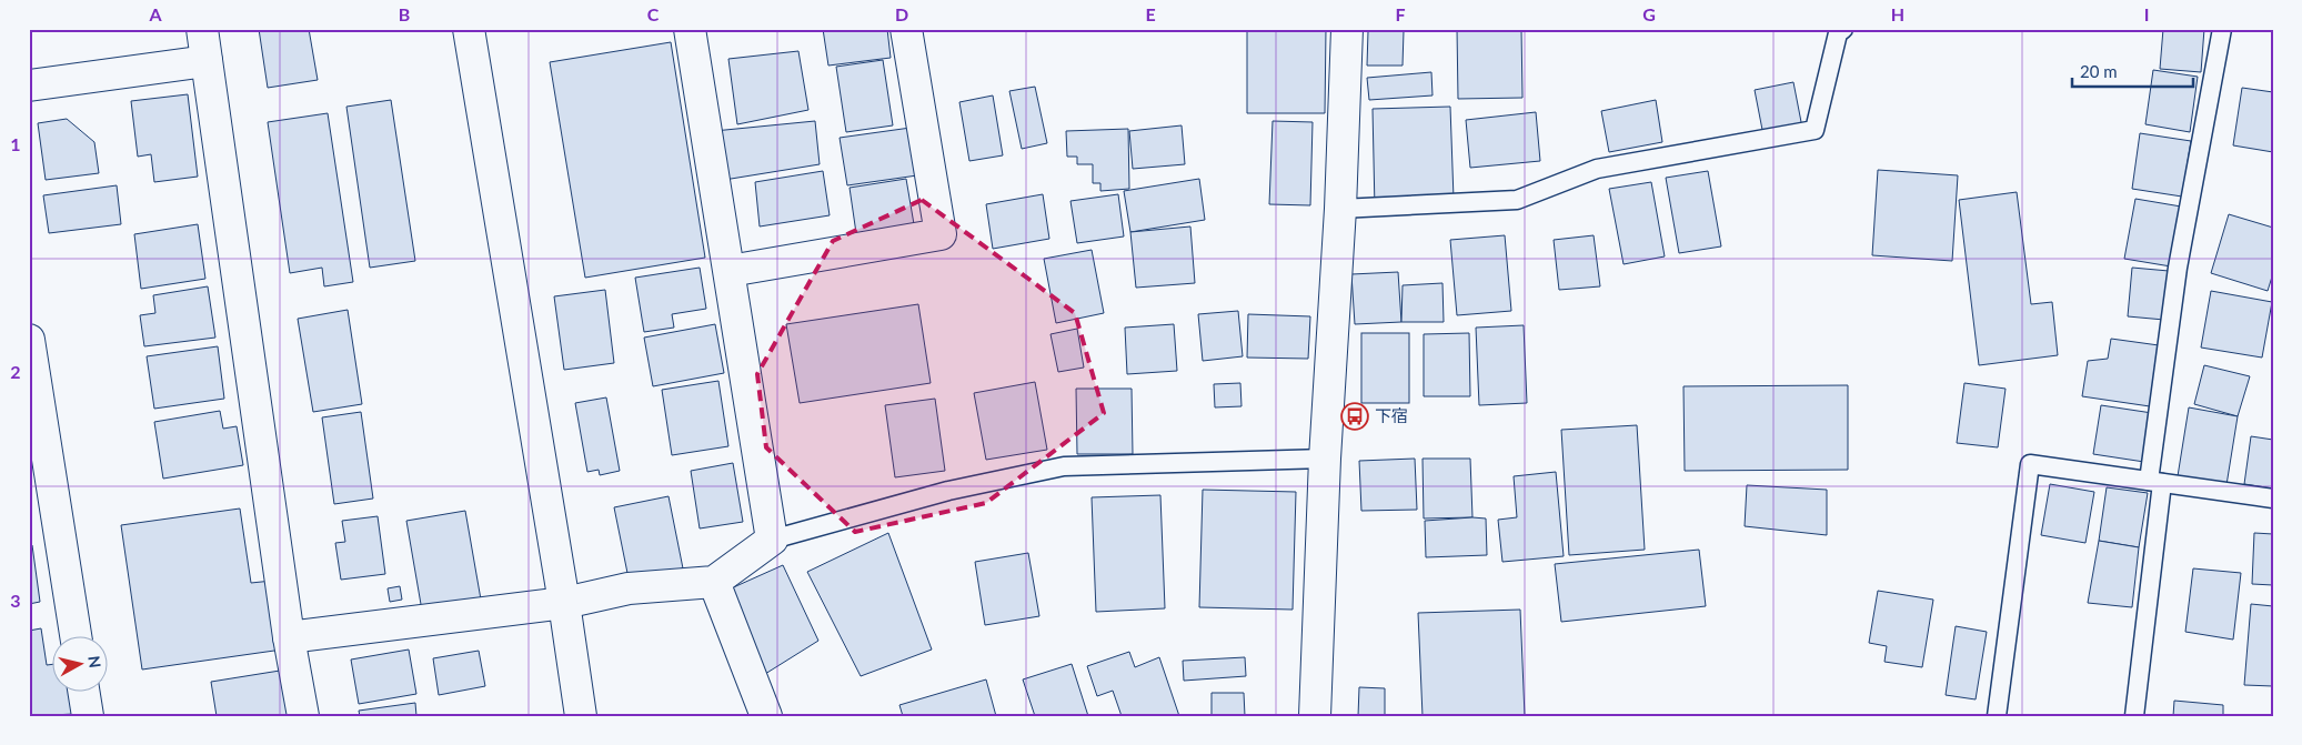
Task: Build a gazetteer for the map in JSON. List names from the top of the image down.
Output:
{
  "places": {
    "bus stop": ["下宿"]
  },
  "scale_bar": "20 m",
  "north": "right",
  "grid": {
    "columns": [
      "A",
      "B",
      "C",
      "D",
      "E",
      "F",
      "G",
      "H",
      "I"
    ],
    "rows": ["1", "2", "3"]
  }
}
